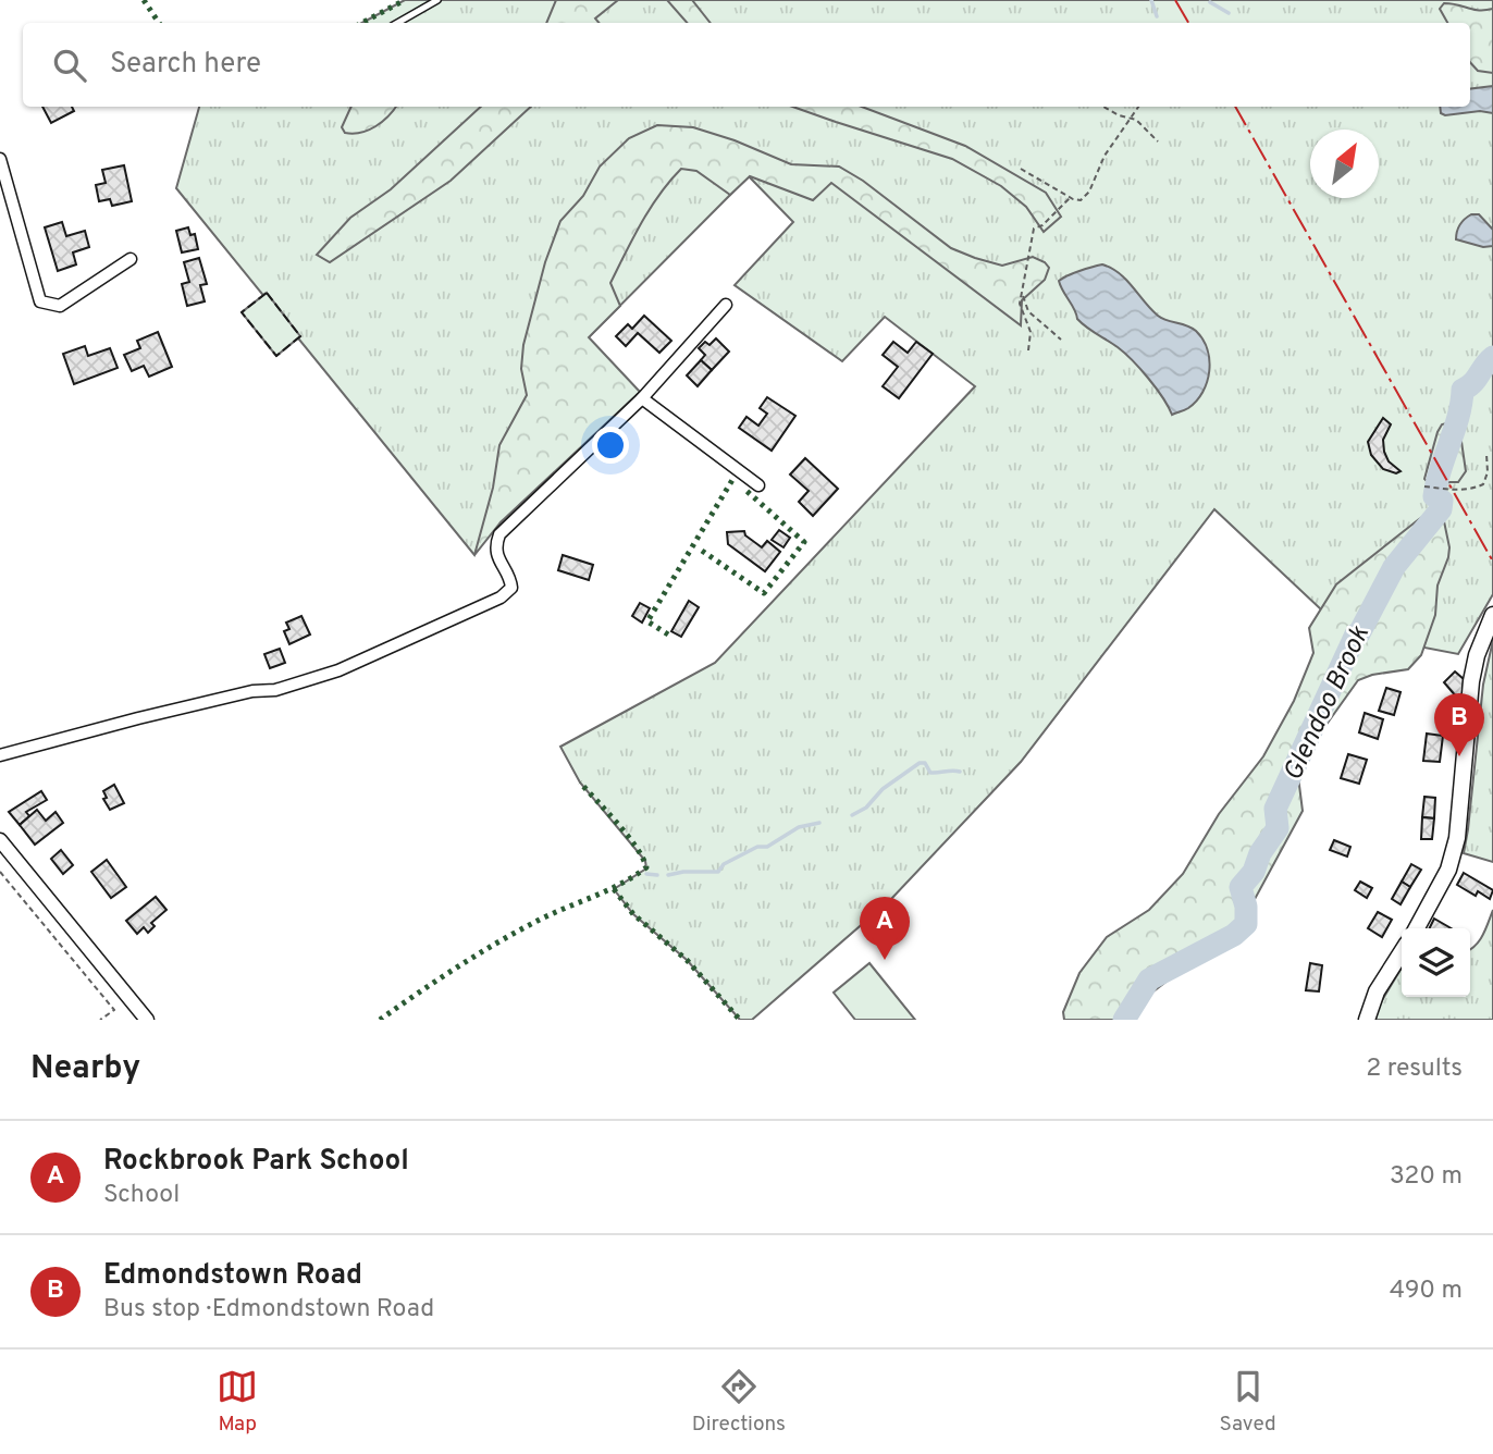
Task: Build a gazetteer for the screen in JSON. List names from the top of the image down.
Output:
{
  "water": ["Glendoo Brook"],
  "north": "top right",
  "page": {
    "search": "Search here",
    "pins": ["B", "A"],
    "heading": ["Nearby", "2 results"],
    "list": [
      {
        "mark": "A",
        "name": "Rockbrook Park School",
        "note": "School",
        "value": "320 m"
      },
      {
        "mark": "B",
        "name": "Edmondstown Road",
        "note": "Bus stop · Edmondstown Road",
        "value": "490 m"
      }
    ],
    "nav": ["Map", "Directions", "Saved"]
  }
}
